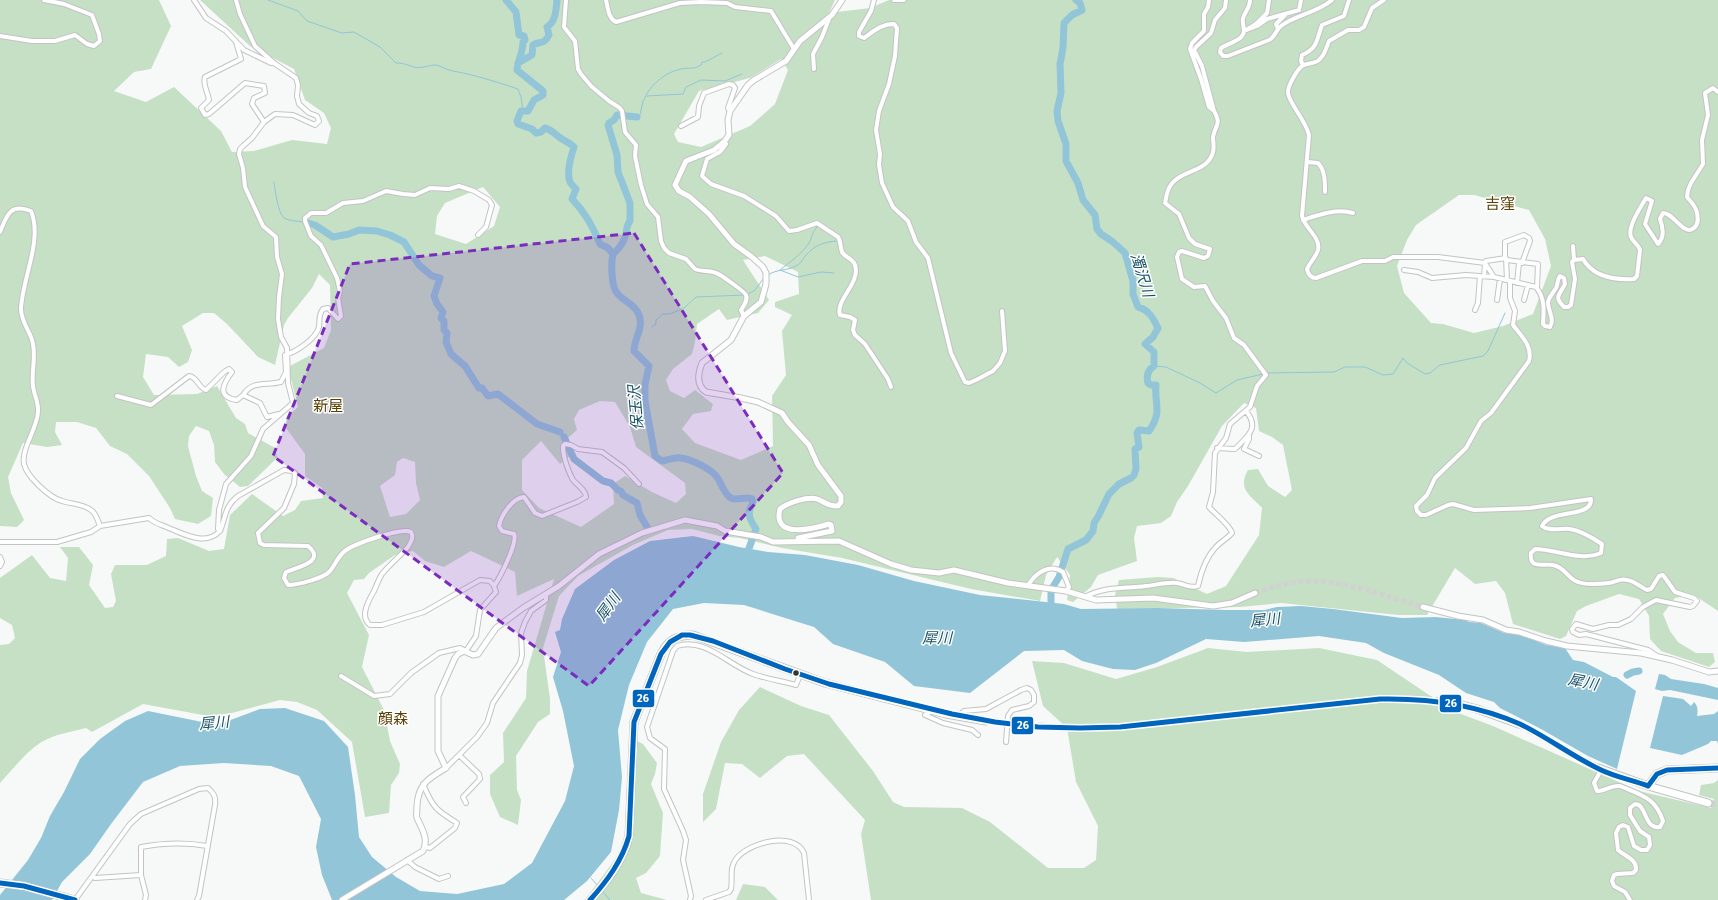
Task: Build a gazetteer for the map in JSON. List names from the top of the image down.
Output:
{
  "districts": ["吉窪", "新屋", "顔森"],
  "water": ["濁沢川", "保玉沢", "犀川"],
  "lines": ["transit line 26"]
}
